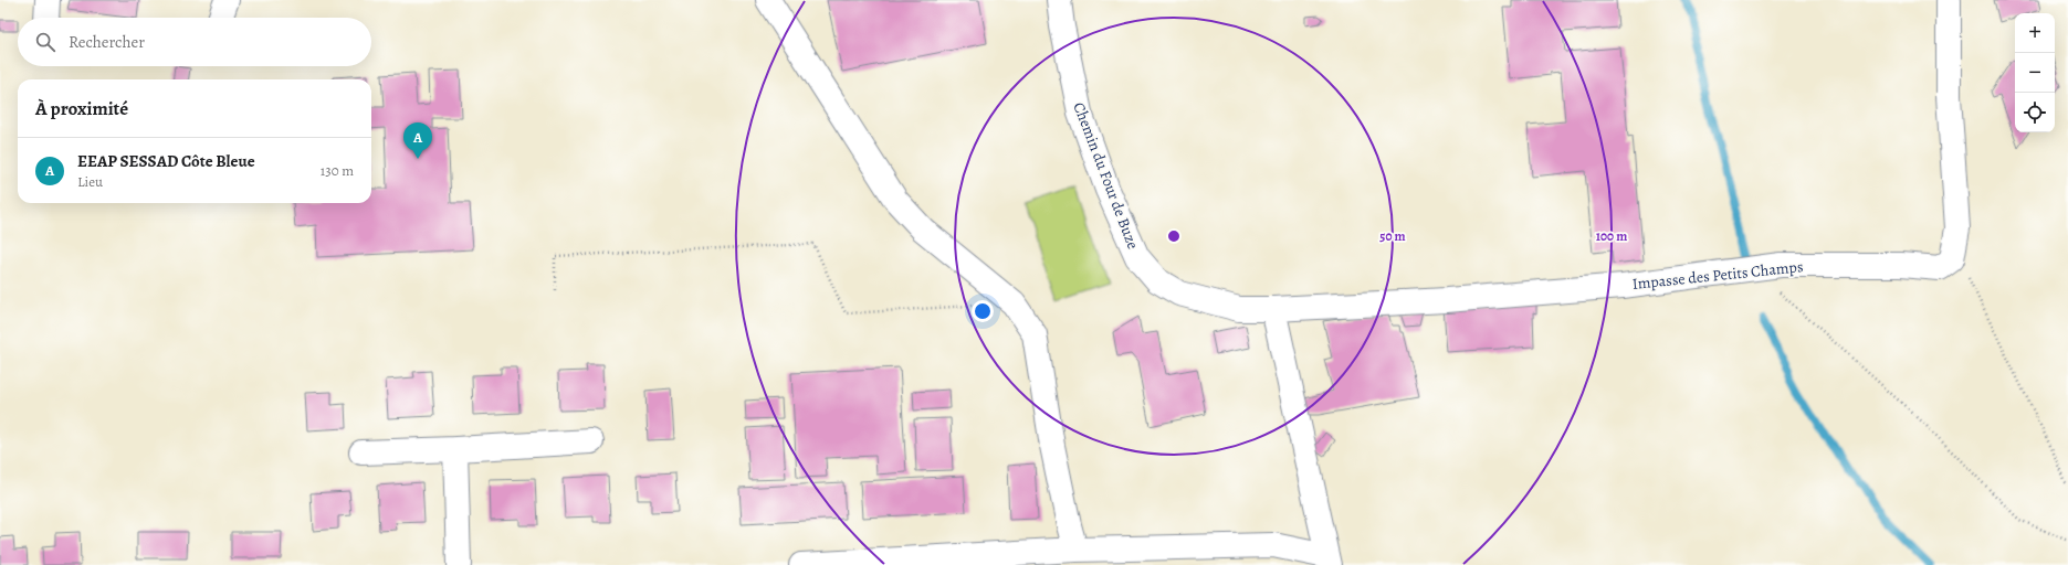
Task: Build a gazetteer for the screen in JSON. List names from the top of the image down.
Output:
{
  "streets": {
    "street": ["Chemin du Four de Buze", "Impasse des Petits Champs"]
  },
  "crossings": [
    ["Chemin du Four de Buze", "Impasse des Petits Champs"]
  ],
  "page": {
    "map_buttons": ["+", "−"],
    "search": "Rechercher",
    "heading": "À proximité",
    "pins": "A",
    "list": [
      {
        "mark": "A",
        "name": "EEAP SESSAD Côte Bleue",
        "note": "Lieu",
        "value": "130 m"
      }
    ]
  },
  "rings": ["50 m", "100 m"]
}
